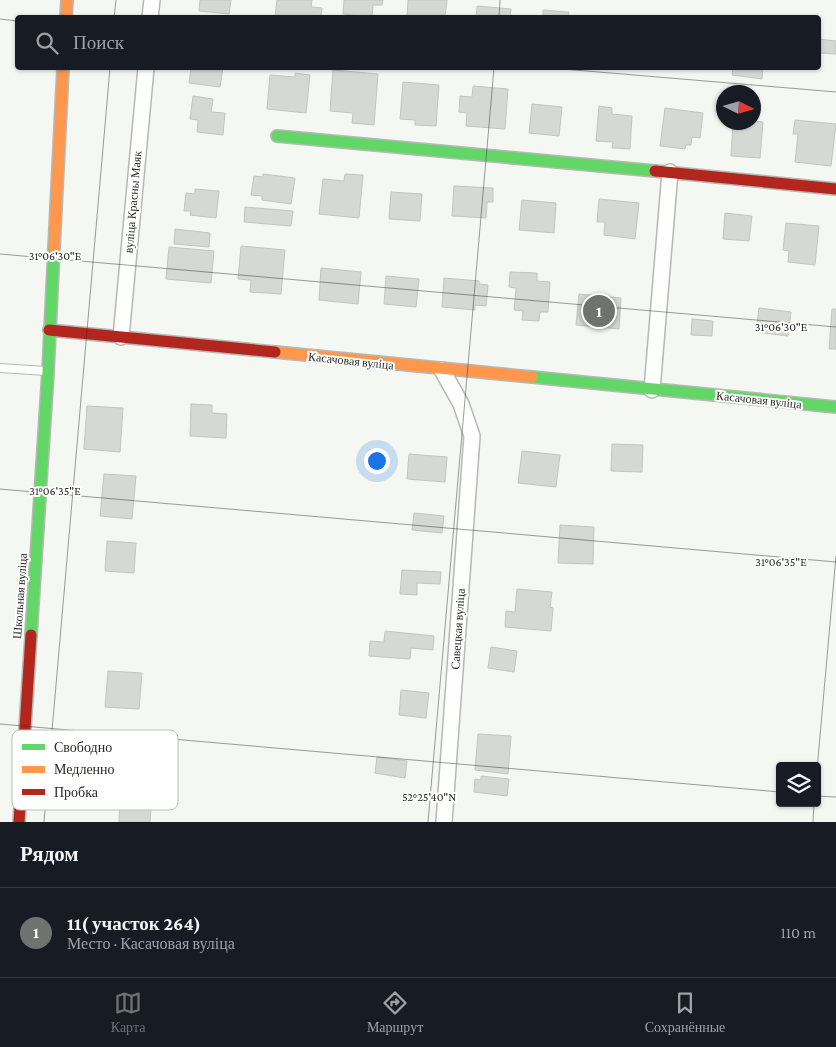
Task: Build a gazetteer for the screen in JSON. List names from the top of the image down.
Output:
{
  "streets": {
    "street": [
      "вуліца Красны Маяк",
      "Касачовая вуліца",
      "Школьная вуліца",
      "Савецкая вуліца"
    ]
  },
  "crossings": [
    ["вуліца Красны Маяк", "Касачовая вуліца"],
    ["Касачовая вуліца", "Школьная вуліца"],
    ["Касачовая вуліца", "Савецкая вуліца"]
  ],
  "legend": ["Свободно", "Медленно", "Пробка"],
  "north": "right",
  "page": {
    "search": "Поиск",
    "pins": "1",
    "heading": "Рядом",
    "list": [
      {
        "mark": "1",
        "name": "11( участок 264)",
        "note": "Место · Касачовая вуліца",
        "value": "110 m"
      }
    ],
    "nav": ["Карта", "Маршрут", "Сохранённые"]
  },
  "coordinates": ["31°06'30\"E", "31°06'35\"E", "52°25'40\"N"]
}
